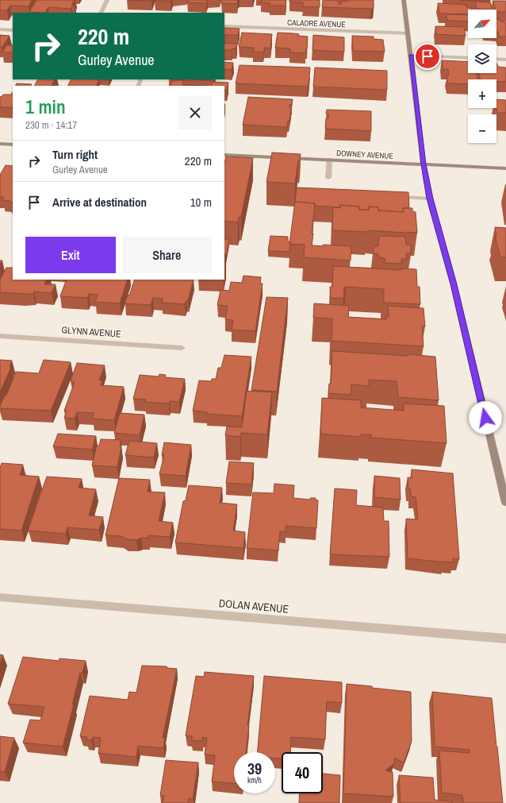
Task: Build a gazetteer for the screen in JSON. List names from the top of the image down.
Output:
{
  "streets": {
    "street": [
      "CALADRE AVENUE",
      "DOWNEY AVENUE",
      "GLYNN AVENUE",
      "DOLAN AVENUE"
    ]
  },
  "north": "top right",
  "page": {
    "map_buttons": ["+", "−"],
    "turn": ["220 m", "Gurley Avenue"],
    "heading": ["1 min", "230 m · 14:17"],
    "list": [
      {
        "name": "Turn right",
        "note": "Gurley Avenue",
        "value": "220 m"
      },
      {
        "name": "Arrive at destination",
        "value": "10 m"
      }
    ],
    "buttons": ["Exit", "Share"],
    "speed": "39 km/h",
    "limit": "40"
  }
}
